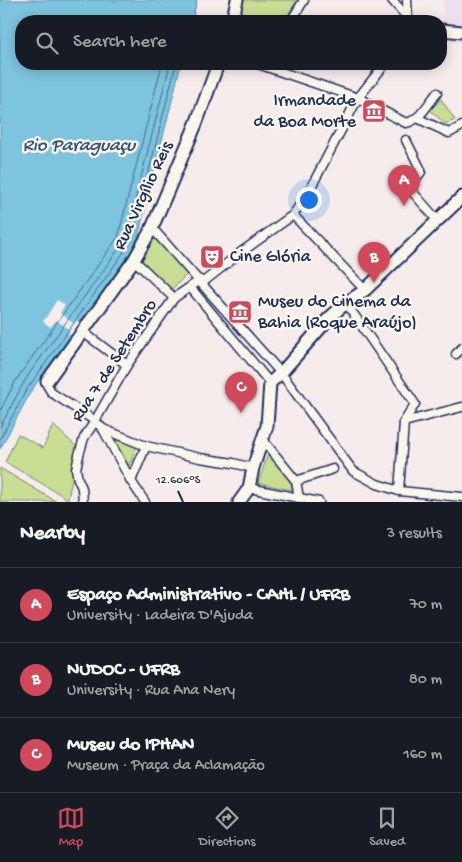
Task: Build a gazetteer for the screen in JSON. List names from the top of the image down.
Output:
{
  "streets": {
    "street": ["Rua Virgílio Reis", "Rua 7 de Setembro"]
  },
  "water": ["Rio Paraguaçu"],
  "places": {
    "museum": ["Irmandade da Boa Morte", "Museu do Cinema da Bahia (Roque Araújo)"],
    "theatre": ["Cine Glória"]
  },
  "page": {
    "search": "Search here",
    "pins": ["A", "B", "C"],
    "heading": ["Nearby", "3 results"],
    "list": [
      {
        "mark": "A",
        "name": "Espaço Administrativo - CAHL / UFRB",
        "note": "University · Ladeira D'Ajuda",
        "value": "70 m"
      },
      {
        "mark": "B",
        "name": "NUDOC - UFRB",
        "note": "University · Rua Ana Nery",
        "value": "80 m"
      },
      {
        "mark": "C",
        "name": "Museu do IPHAN",
        "note": "Museum · Praça da Aclamação",
        "value": "160 m"
      }
    ],
    "nav": ["Map", "Directions", "Saved"]
  },
  "coordinates": ["12.606°S"]
}
